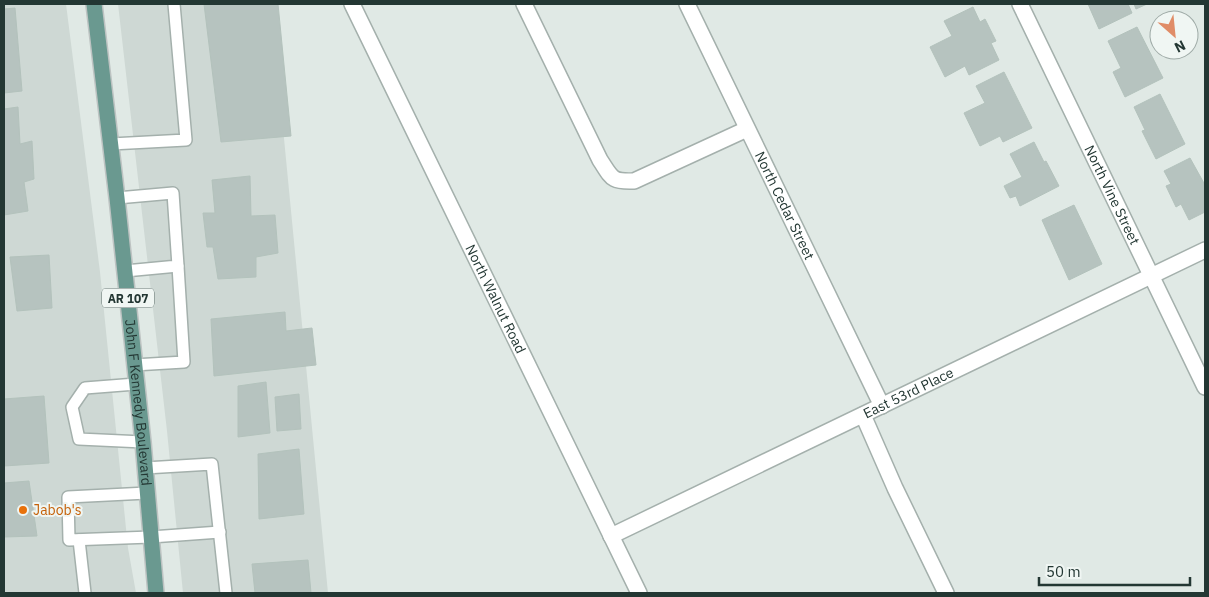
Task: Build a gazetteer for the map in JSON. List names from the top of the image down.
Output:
{
  "streets": {
    "main road": ["AR 107", "John F Kennedy Boulevard"],
    "street": [
      "North Vine Street",
      "North Cedar Street",
      "North Walnut Road",
      "East 53rd Place"
    ]
  },
  "crossings": [
    ["North Vine Street", "East 53rd Place"],
    ["North Cedar Street", "East 53rd Place"],
    ["North Walnut Road", "East 53rd Place"]
  ],
  "places": ["Jabob's"],
  "scale_bar": "50 m",
  "north": "bottom right"
}
